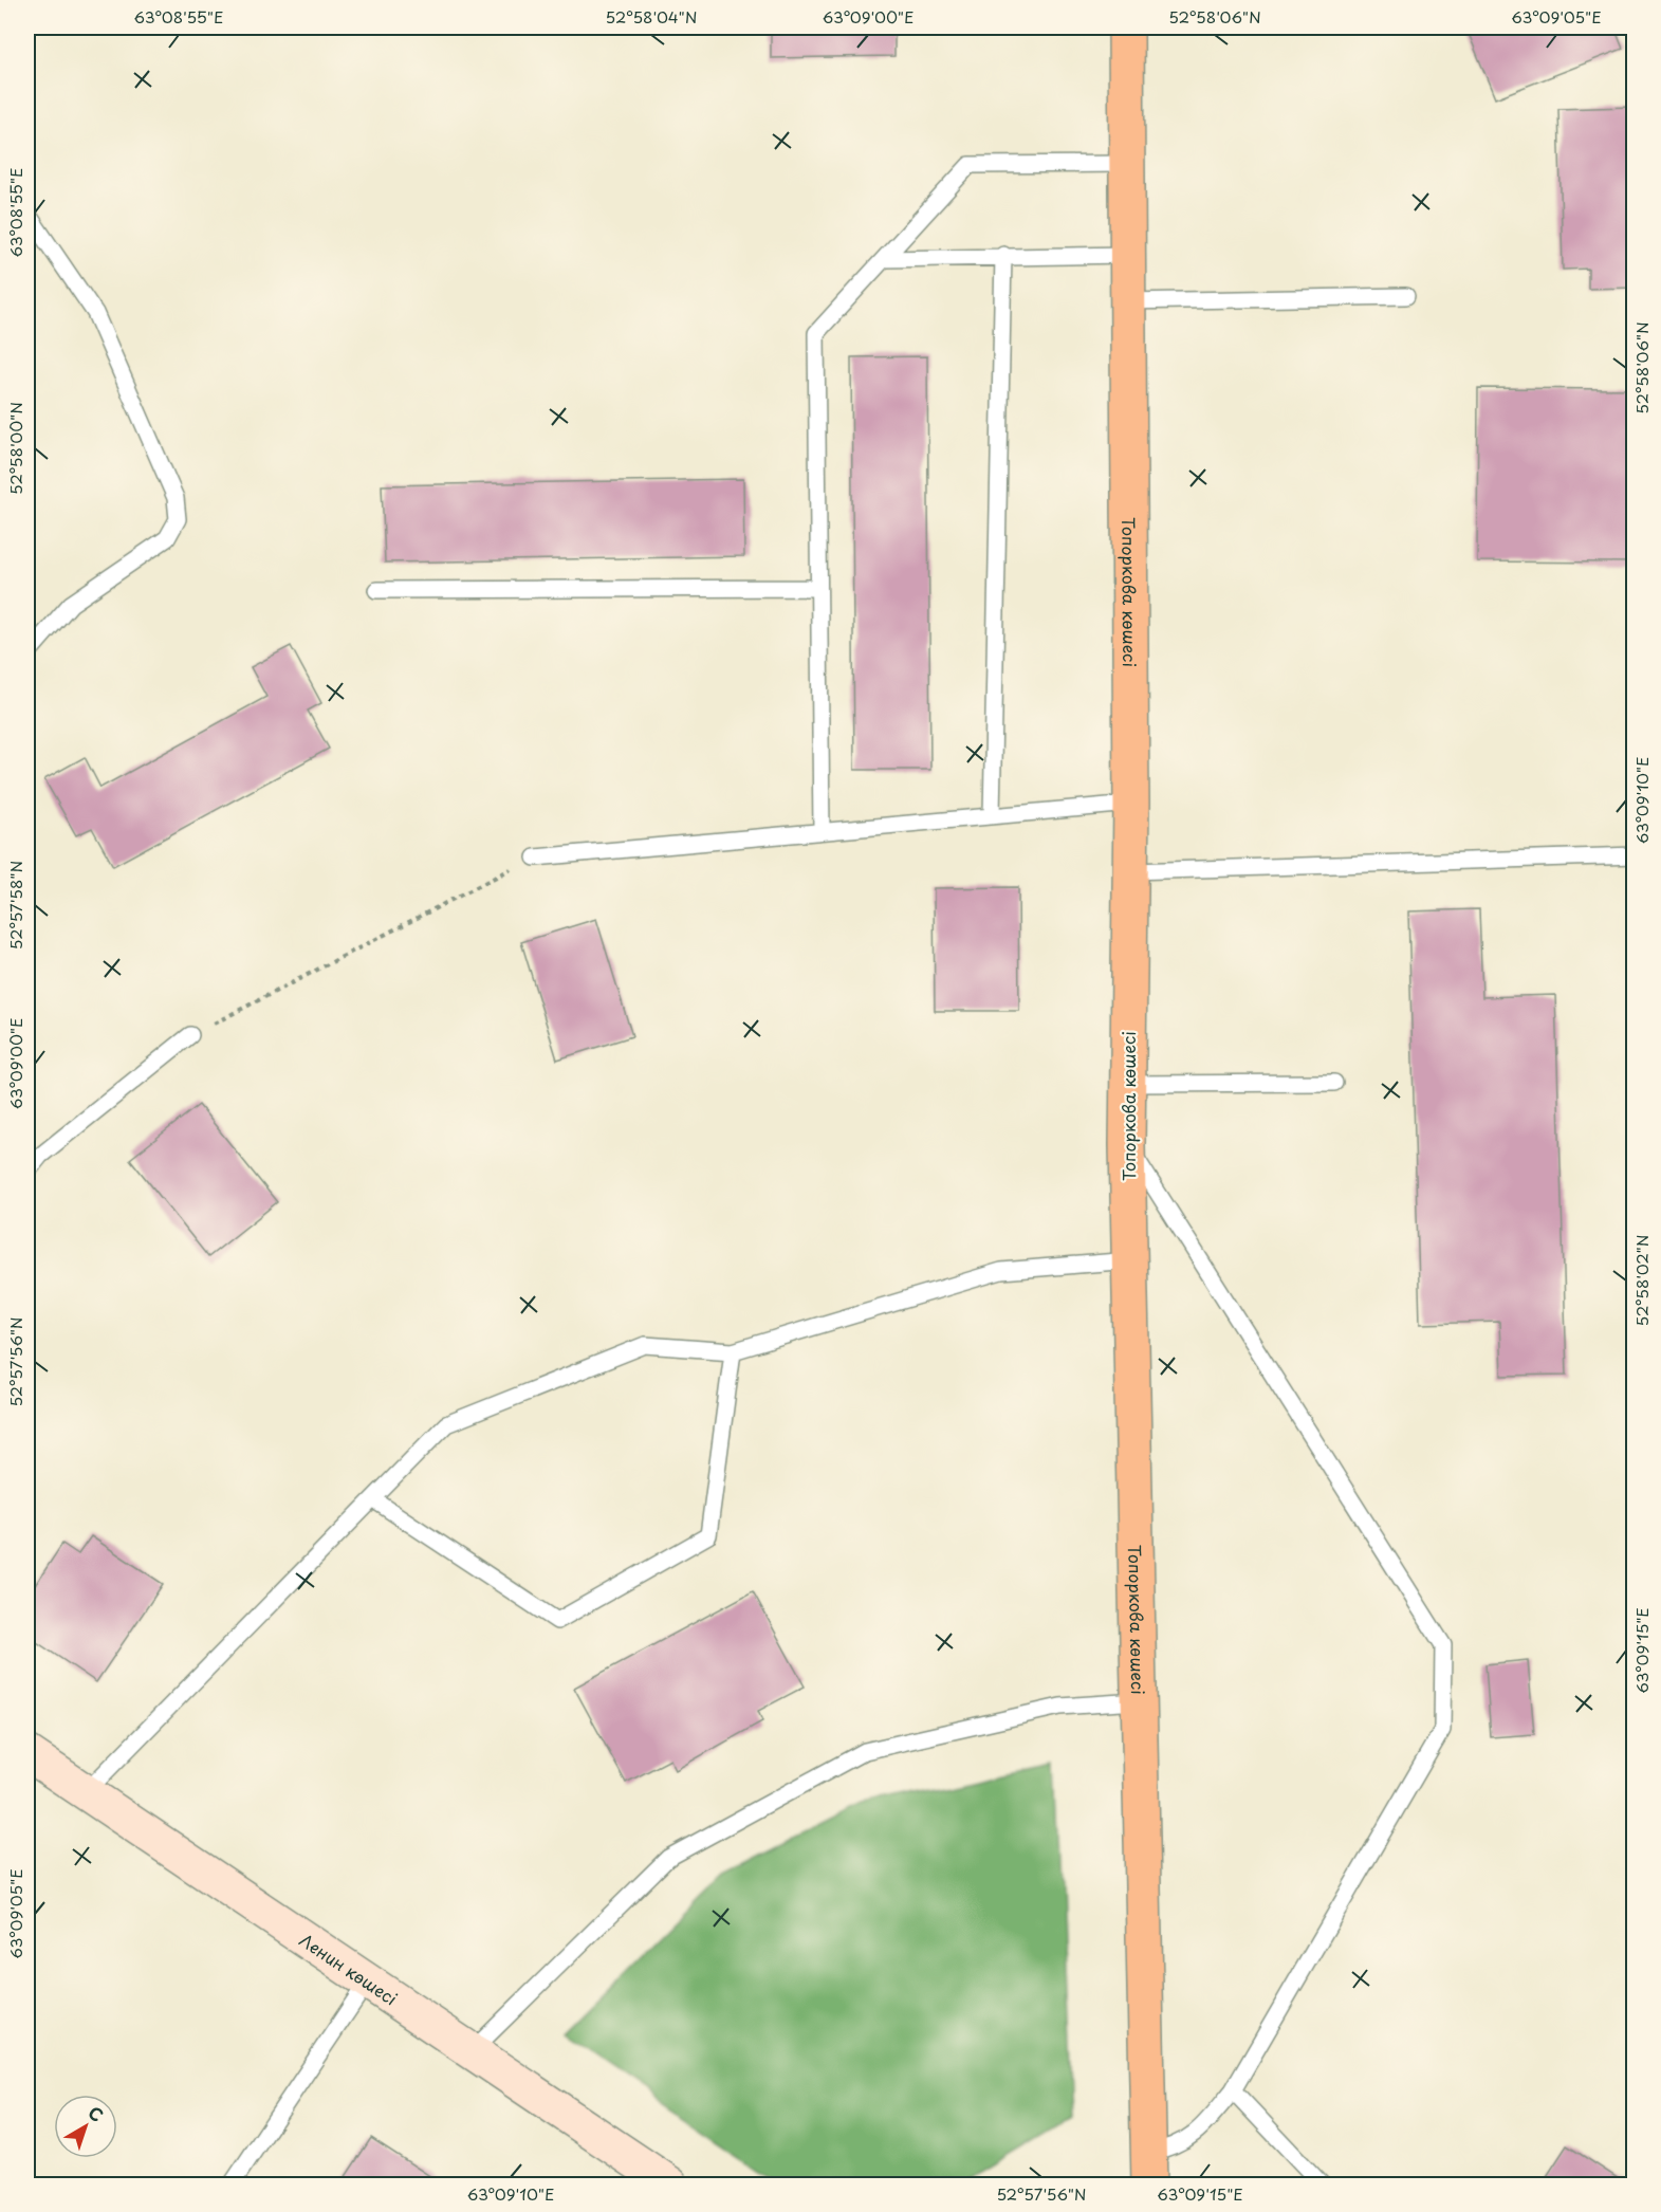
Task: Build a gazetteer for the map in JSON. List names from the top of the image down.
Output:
{
  "streets": {
    "highway": ["Топоркова көшесі"],
    "main road": ["Ленин көшесі"]
  },
  "north": "top right",
  "coordinates": [
    "63°08'55\"E",
    "52°58'04\"N",
    "63°09'00\"E",
    "52°58'06\"N",
    "63°09'05\"E",
    "52°58'00\"N",
    "63°09'10\"E",
    "52°57'58\"N",
    "52°58'02\"N",
    "52°57'56\"N",
    "63°09'15\"E"
  ]
}
